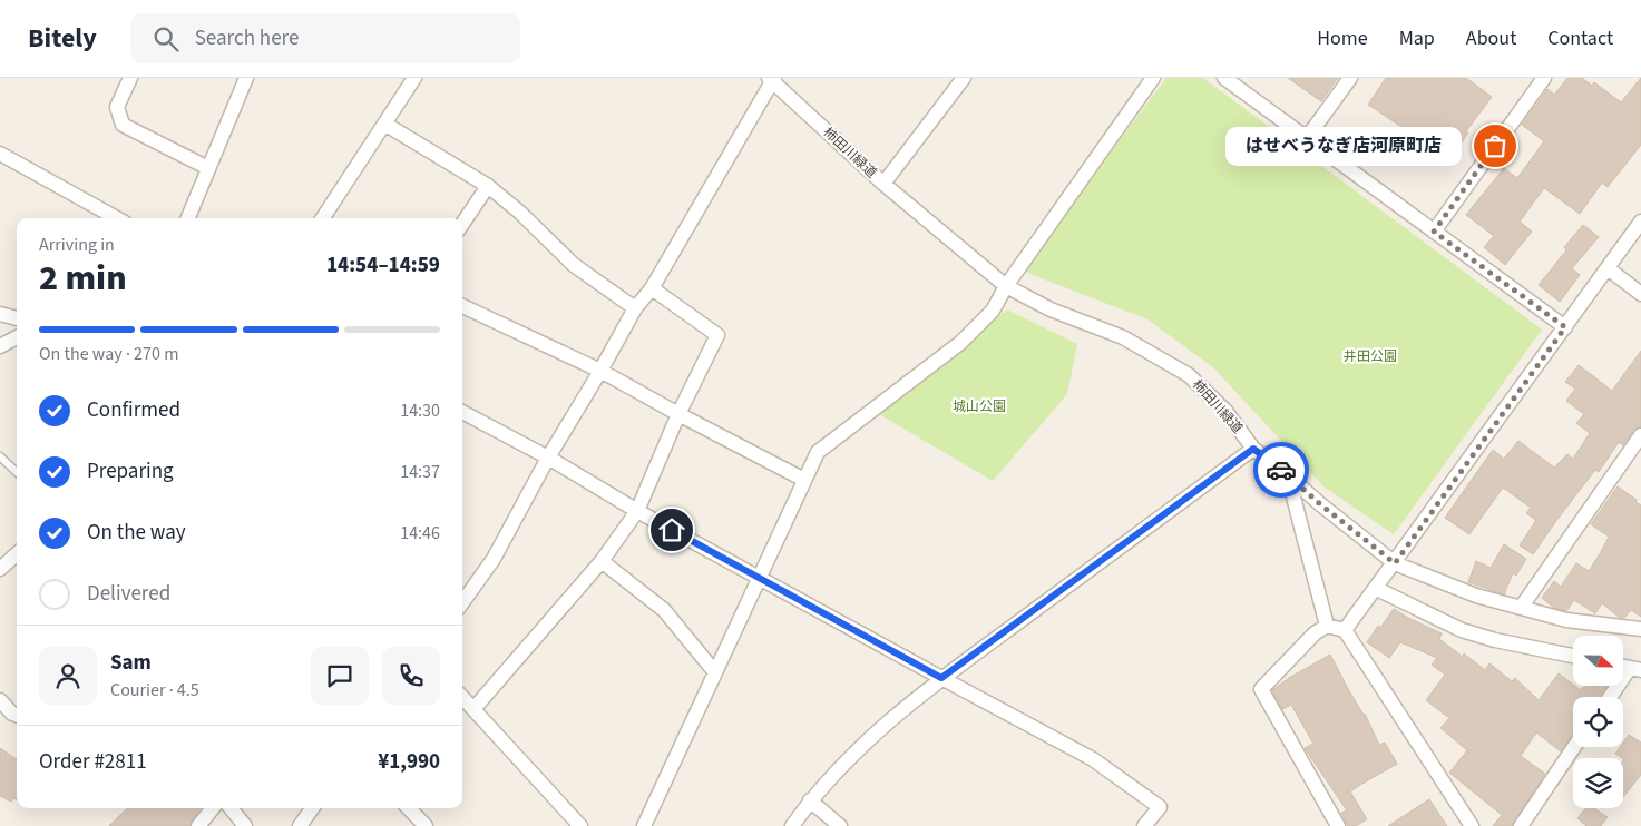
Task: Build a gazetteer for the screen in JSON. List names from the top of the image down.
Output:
{
  "streets": {
    "street": ["柿田川緑道"]
  },
  "parks": ["井田公園", "城山公園"],
  "places": ["はせべうなぎ店河原町店"],
  "north": "right",
  "page": {
    "header": "Bitely",
    "search": "Search here",
    "nav": [
      "Home",
      "Map",
      "About",
      "Contact"
    ],
    "bubble": "はせべうなぎ店河原町店",
    "heading": ["2 min", "Arriving in", "14:54–14:59"],
    "panel": [
      "Sam",
      "Courier · 4.5",
      "Order #2811",
      "¥1,990"
    ],
    "bar": "On the way · 270 m",
    "list": [
      ["Confirmed", "14:30"],
      ["Preparing", "14:37"],
      ["On the way", "14:46"],
      "Delivered"
    ]
  }
}
